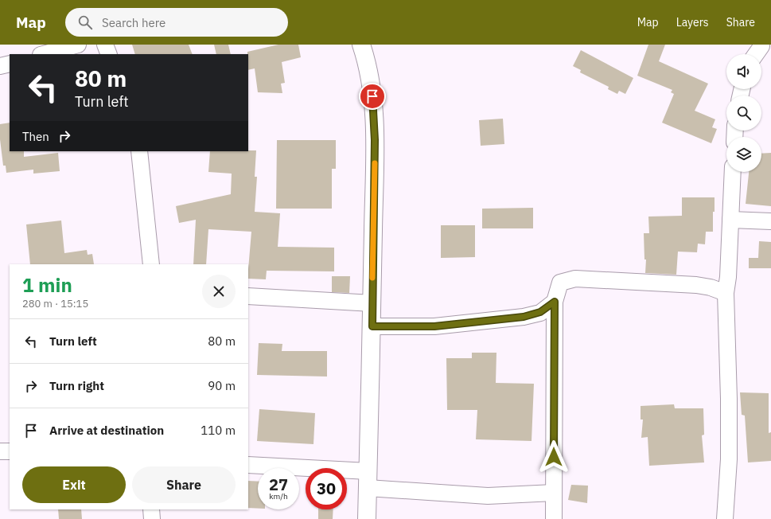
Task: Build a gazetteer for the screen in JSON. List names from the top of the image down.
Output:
{
  "page": {
    "header": "Map",
    "search": "Search here",
    "nav": ["Map", "Layers", "Share"],
    "turn": ["80 m", "Turn left"],
    "then": "Then",
    "heading": ["1 min", "280 m · 15:15"],
    "list": [
      {
        "name": "Turn left",
        "value": "80 m"
      },
      {
        "name": "Turn right",
        "value": "90 m"
      },
      {
        "name": "Arrive at destination",
        "value": "110 m"
      }
    ],
    "buttons": ["Exit", "Share"],
    "speed": "27 km/h",
    "limit": "30"
  }
}
